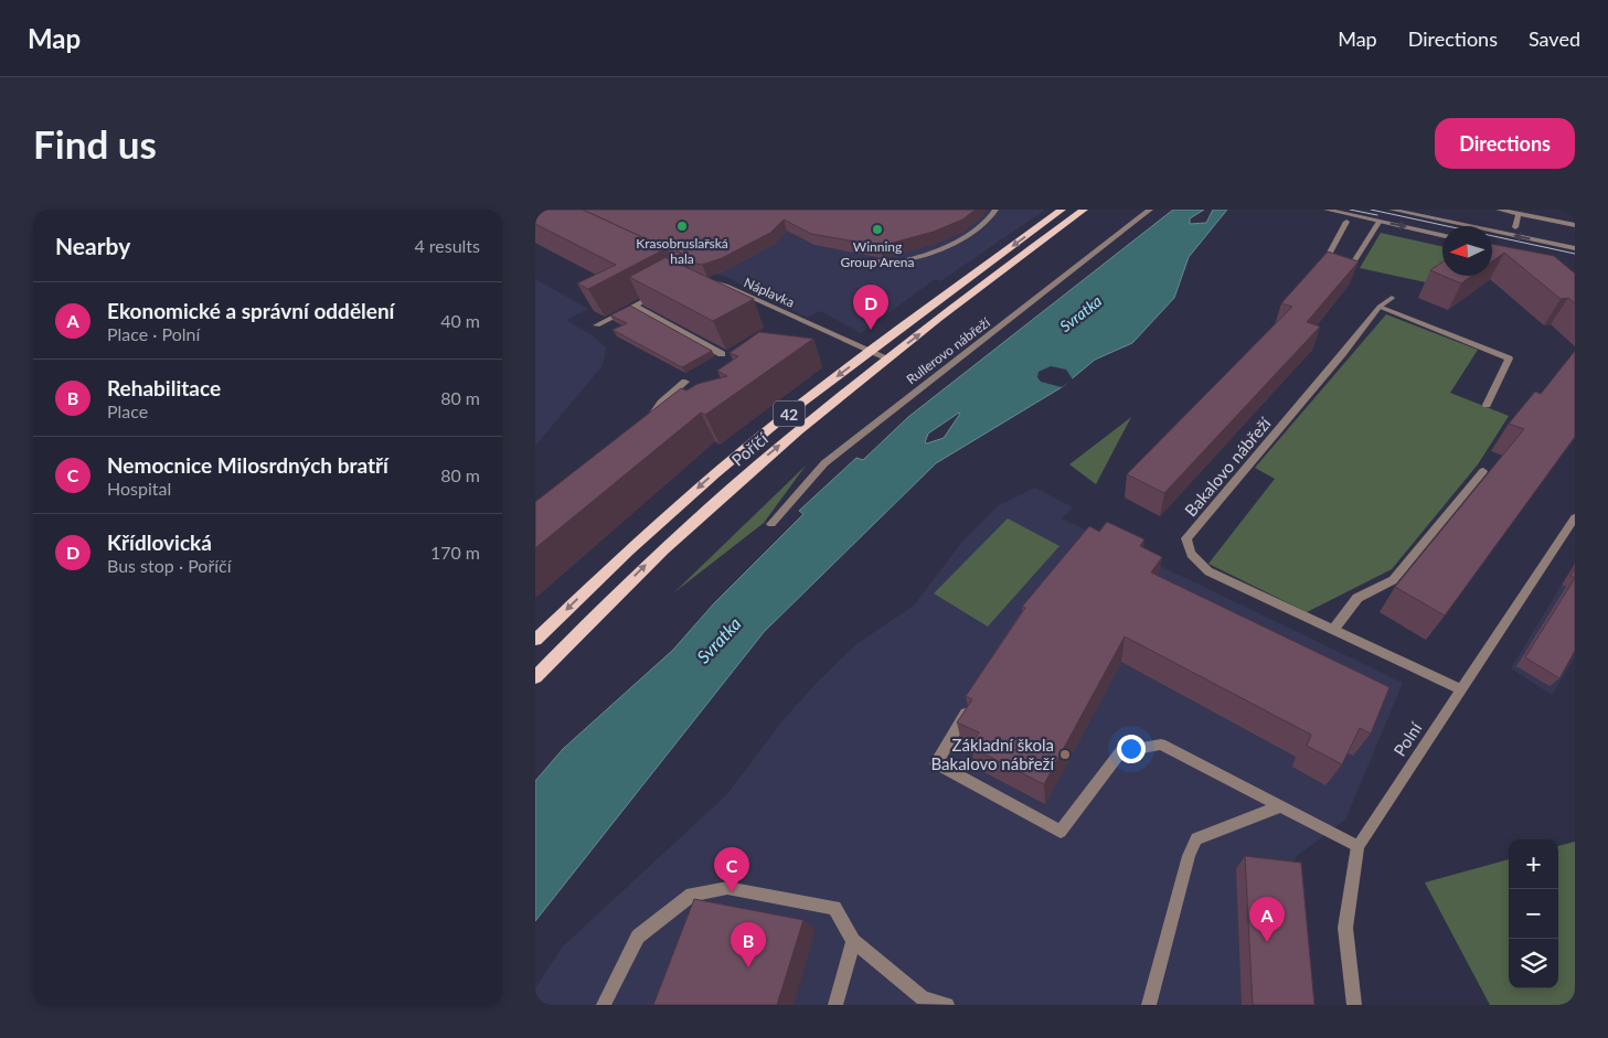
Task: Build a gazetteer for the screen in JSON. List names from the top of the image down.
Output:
{
  "streets": {
    "main road": ["42", "Poříčí"],
    "street": [
      "Náplavka",
      "Rullerovo nábřeží",
      "Bakalovo nábřeží",
      "Polní"
    ]
  },
  "crossings": [
    ["Náplavka", "Poříčí"],
    ["Bakalovo nábřeží", "Polní"]
  ],
  "water": ["Svratka"],
  "places": ["Krasobruslařská hala", "Winning Group Arena", "Základní škola Bakalovo nábřeží"],
  "north": "left",
  "page": {
    "header": "Map",
    "nav": ["Map", "Directions", "Saved"],
    "buttons": "Directions",
    "title": "Find us",
    "heading": ["Nearby", "4 results"],
    "list": [
      {
        "mark": "A",
        "name": "Ekonomické a správní oddělení",
        "note": "Place · Polní",
        "value": "40 m"
      },
      {
        "mark": "B",
        "name": "Rehabilitace",
        "note": "Place",
        "value": "80 m"
      },
      {
        "mark": "C",
        "name": "Nemocnice Milosrdných bratří",
        "note": "Hospital",
        "value": "80 m"
      },
      {
        "mark": "D",
        "name": "Křídlovická",
        "note": "Bus stop · Poříčí",
        "value": "170 m"
      }
    ],
    "pins": [
      "D",
      "C",
      "A",
      "B"
    ],
    "map_buttons": ["+", "−"]
  }
}
